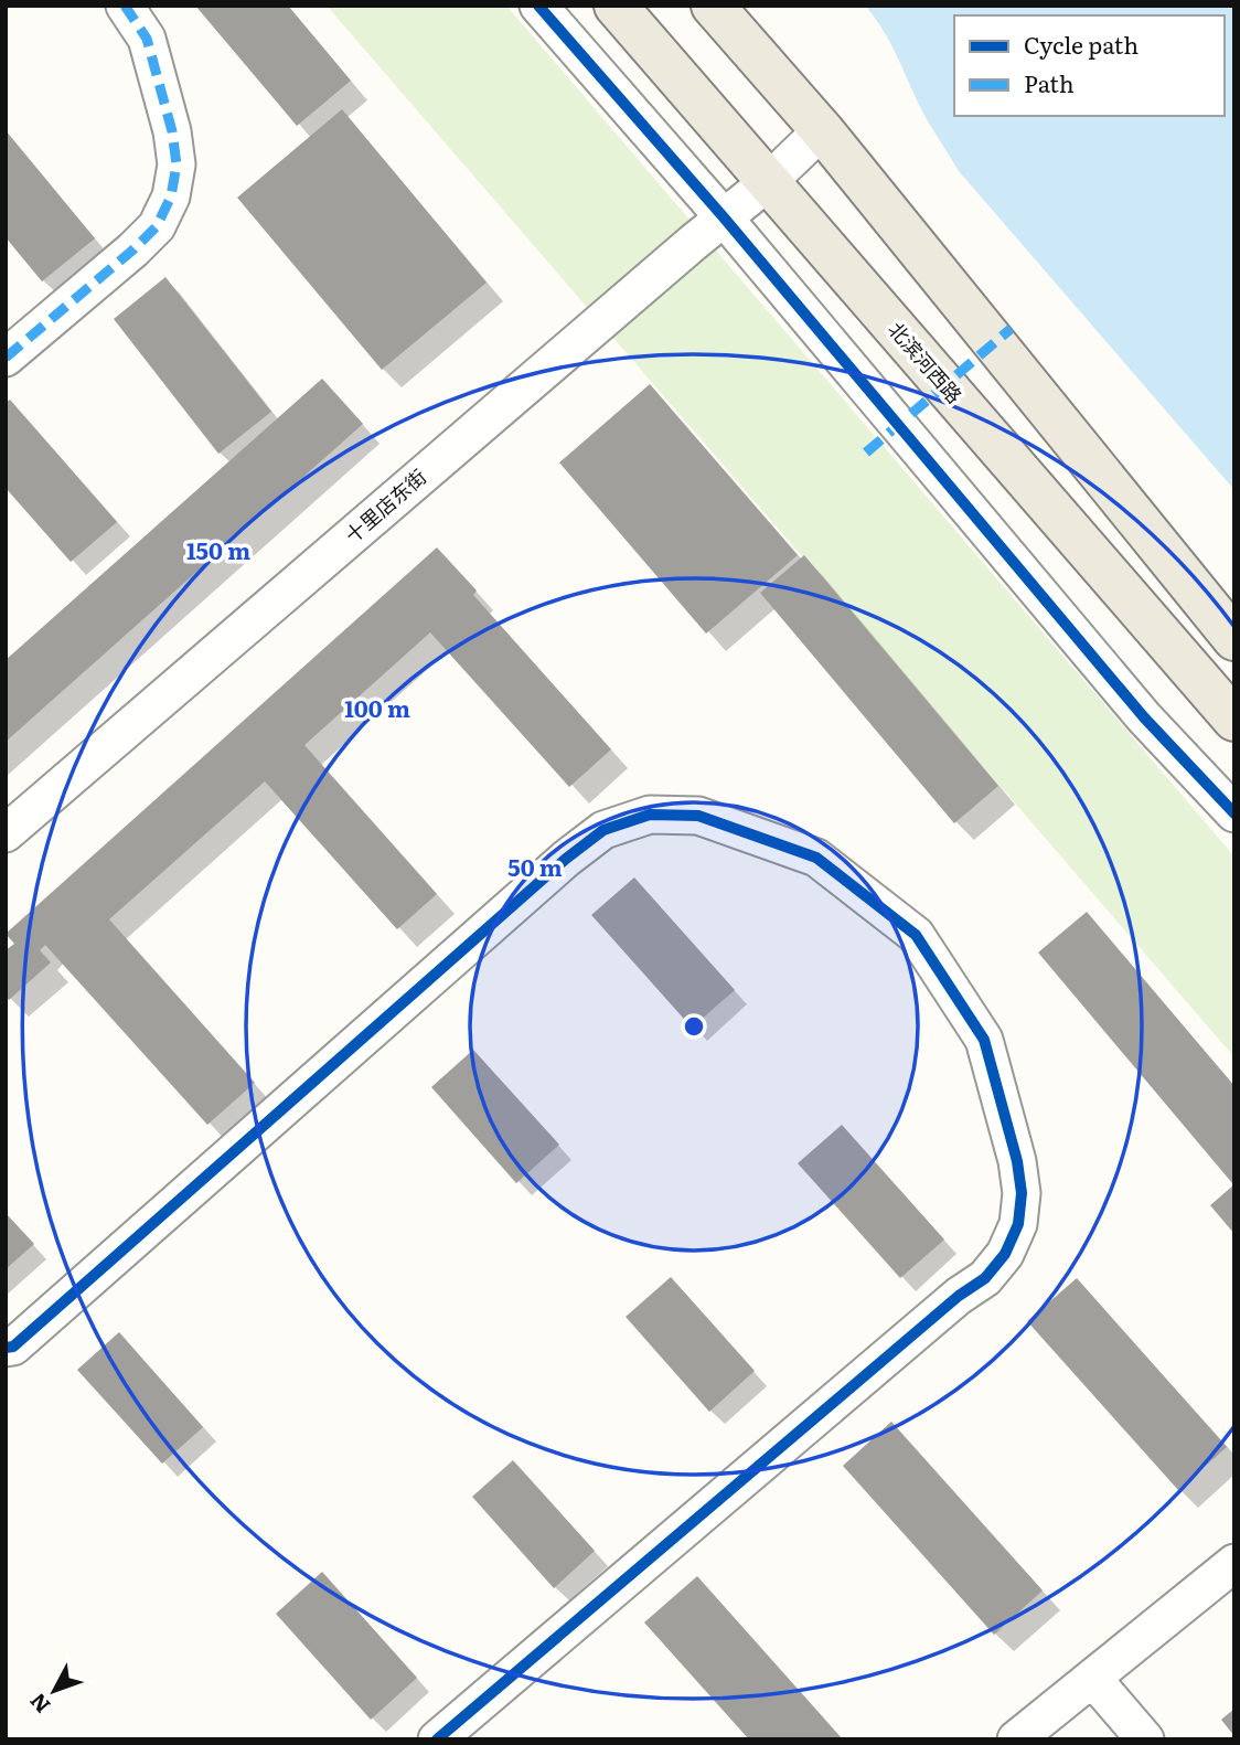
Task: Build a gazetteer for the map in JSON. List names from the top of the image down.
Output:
{
  "streets": {
    "main road": ["北滨河西路"],
    "street": ["十里店东街"]
  },
  "crossings": [
    ["北滨河西路", "十里店东街"]
  ],
  "legend": ["Cycle path", "Path"],
  "north": "bottom left",
  "rings": ["150 m", "100 m", "50 m"]
}
